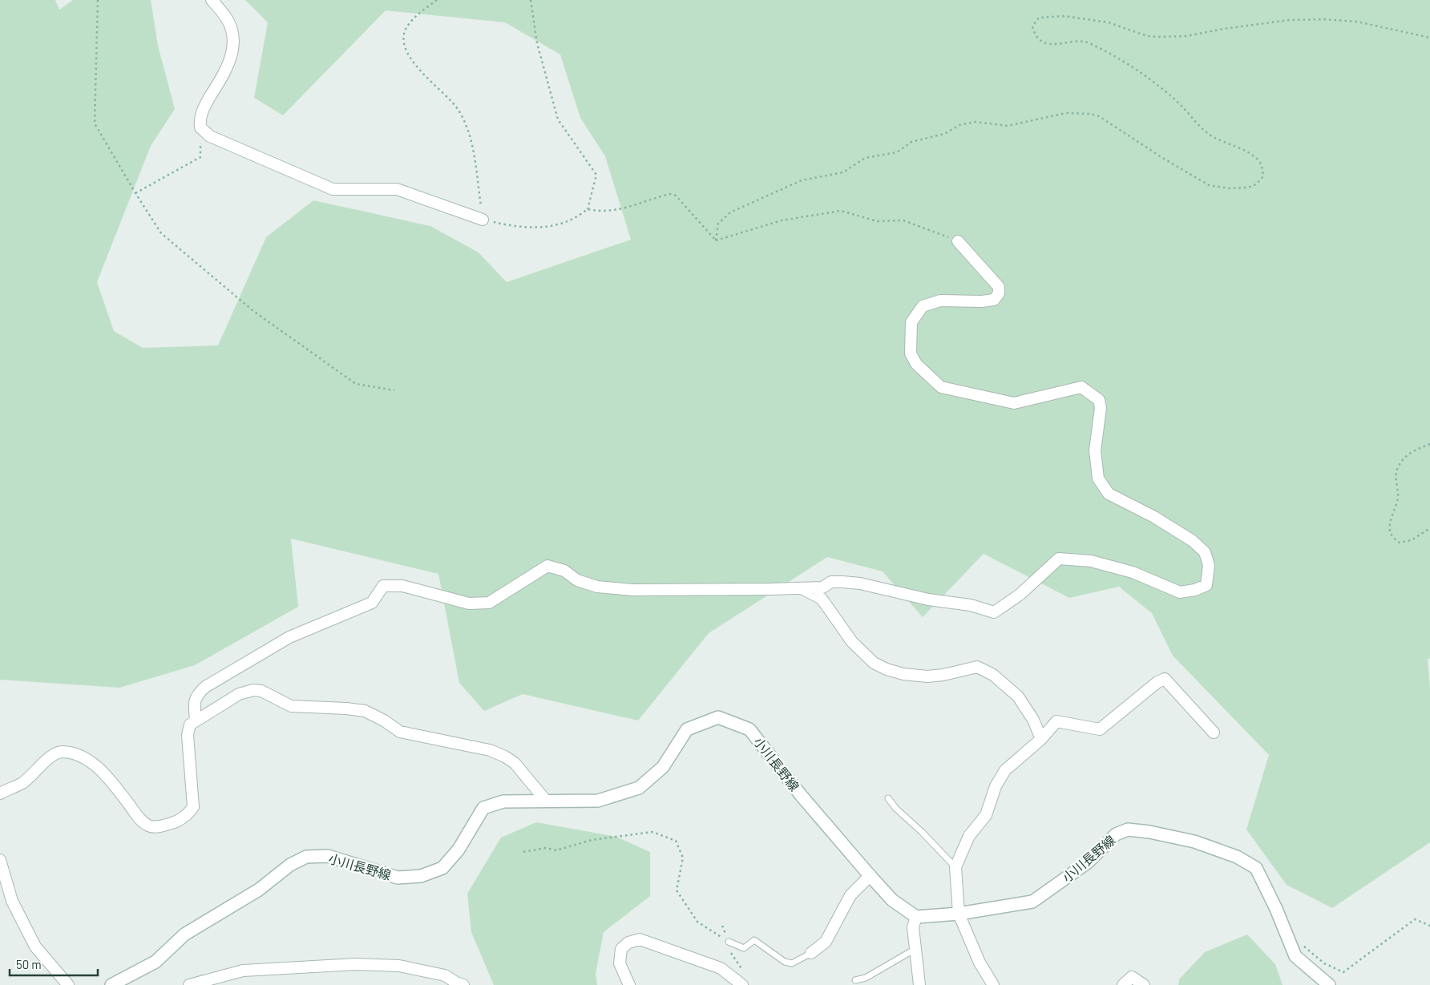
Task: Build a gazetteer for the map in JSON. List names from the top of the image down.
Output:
{
  "streets": {
    "main road": ["小川長野線"]
  },
  "scale_bar": "50 m"
}
